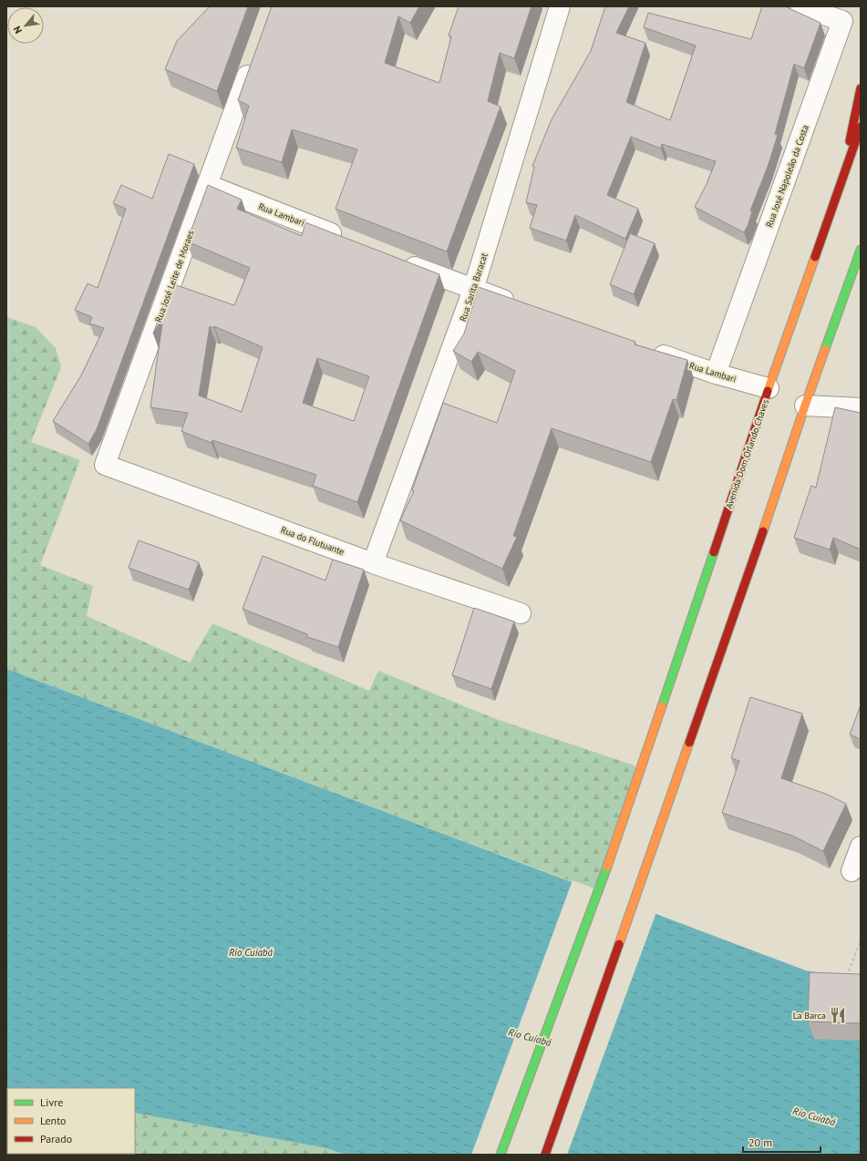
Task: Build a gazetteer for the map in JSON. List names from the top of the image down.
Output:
{
  "streets": {
    "main road": ["Avenida Dom Orlando Chaves"],
    "street": [
      "Rua José Napoleão da Costa",
      "Rua Lambari",
      "Rua José Leite de Moraes",
      "Rua Sarita Baracat",
      "Rua do Flutuante"
    ]
  },
  "crossings": [
    ["Rua José Napoleão da Costa", "Rua Lambari"],
    ["Rua Lambari", "Rua José Leite de Moraes"],
    ["Rua Lambari", "Avenida Dom Orlando Chaves"],
    ["Rua José Leite de Moraes", "Rua do Flutuante"],
    ["Rua Sarita Baracat", "Rua do Flutuante"]
  ],
  "water": ["Rio Cuiabá"],
  "places": {
    "restaurant": ["La Barca"]
  },
  "legend": ["Livre", "Lento", "Parado"],
  "scale_bar": "20 m",
  "north": "bottom left"
}
